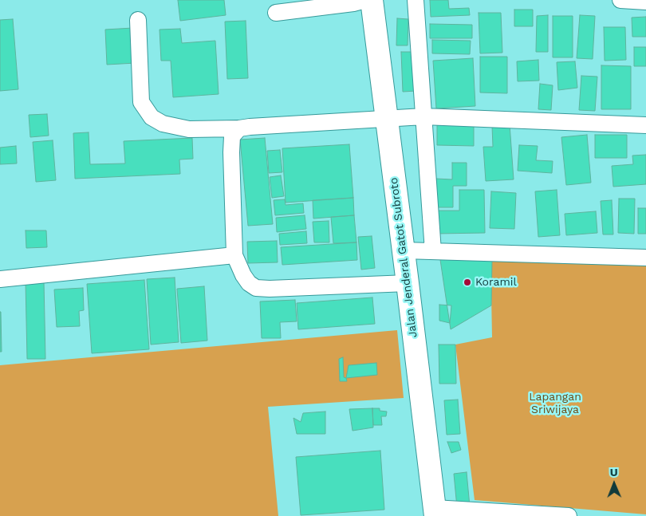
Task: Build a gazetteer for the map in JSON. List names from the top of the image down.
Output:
{
  "streets": {
    "highway": ["Jalan Jenderal Gatot Subroto"]
  },
  "parks": ["Lapangan Sriwijaya"],
  "places": ["Koramil"],
  "north": "top"
}
